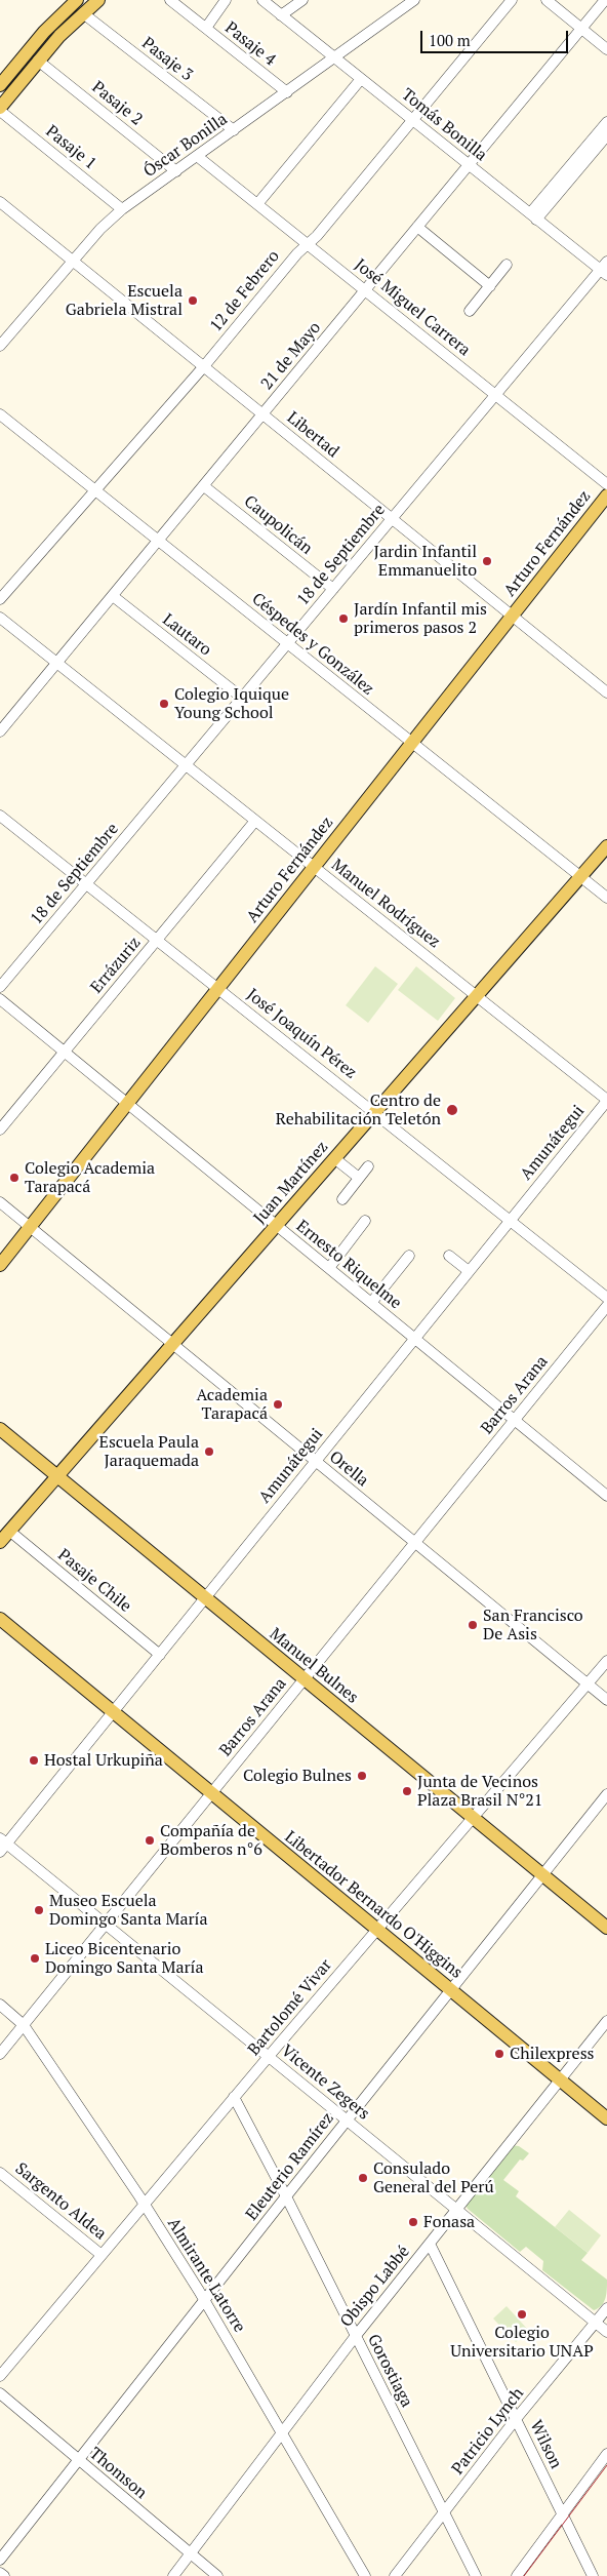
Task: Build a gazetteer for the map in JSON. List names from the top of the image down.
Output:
{
  "streets": {
    "main road": [
      "Arturo Fernández",
      "Juan Martínez",
      "Manuel Bulnes",
      "Libertador Bernardo O'Higgins"
    ],
    "street": [
      "Pasaje 4",
      "Pasaje 3",
      "Pasaje 2",
      "Tomás Bonilla",
      "Óscar Bonilla",
      "Pasaje 1",
      "12 de Febrero",
      "José Miguel Carrera",
      "21 de Mayo",
      "Libertad",
      "Caupolicán",
      "18 de Septiembre",
      "Lautaro",
      "Céspedes y González",
      "Manuel Rodríguez",
      "Errázuriz",
      "José Joaquín Pérez",
      "Amunátegui",
      "Ernesto Riquelme",
      "Barros Arana",
      "Orella",
      "Pasaje Chile",
      "Bartolomé Vivar",
      "Vicente Zegers",
      "Eleuterio Ramírez",
      "Sargento Aldea",
      "Almirante Latorre",
      "Obispo Labbé",
      "Gorostiaga",
      "Patricio Lynch",
      "Wilson",
      "Thomson"
    ]
  },
  "crossings": [
    ["Pasaje 4", "Óscar Bonilla"],
    ["Pasaje 3", "Óscar Bonilla"],
    ["Pasaje 2", "Óscar Bonilla"],
    ["Tomás Bonilla", "Óscar Bonilla"],
    ["Tomás Bonilla", "12 de Febrero"],
    ["Tomás Bonilla", "21 de Mayo"],
    ["Tomás Bonilla", "18 de Septiembre"],
    ["Óscar Bonilla", "Pasaje 1"],
    ["Óscar Bonilla", "José Miguel Carrera"],
    ["Óscar Bonilla", "Libertad"],
    ["12 de Febrero", "José Miguel Carrera"],
    ["12 de Febrero", "Libertad"],
    ["12 de Febrero", "Céspedes y González"],
    ["José Miguel Carrera", "21 de Mayo"],
    ["José Miguel Carrera", "18 de Septiembre"],
    ["21 de Mayo", "Libertad"],
    ["21 de Mayo", "Caupolicán"],
    ["21 de Mayo", "Lautaro"],
    ["21 de Mayo", "Céspedes y González"],
    ["21 de Mayo", "Manuel Rodríguez"],
    ["Libertad", "Arturo Fernández"],
    ["Libertad", "18 de Septiembre"],
    ["Caupolicán", "18 de Septiembre"],
    ["Arturo Fernández", "Céspedes y González"],
    ["Arturo Fernández", "Manuel Rodríguez"],
    ["Arturo Fernández", "José Joaquín Pérez"],
    ["Arturo Fernández", "Ernesto Riquelme"],
    ["Arturo Fernández", "Orella"],
    ["18 de Septiembre", "Lautaro"],
    ["18 de Septiembre", "Céspedes y González"],
    ["18 de Septiembre", "Manuel Rodríguez"],
    ["18 de Septiembre", "José Joaquín Pérez"],
    ["Céspedes y González", "Juan Martínez"],
    ["Manuel Rodríguez", "Errázuriz"],
    ["Manuel Rodríguez", "Amunátegui"],
    ["Manuel Rodríguez", "Juan Martínez"],
    ["Errázuriz", "José Joaquín Pérez"],
    ["Errázuriz", "Ernesto Riquelme"],
    ["José Joaquín Pérez", "Amunátegui"],
    ["José Joaquín Pérez", "Juan Martínez"],
    ["Amunátegui", "Ernesto Riquelme"],
    ["Amunátegui", "Orella"],
    ["Amunátegui", "Pasaje Chile"],
    ["Amunátegui", "Manuel Bulnes"],
    ["Amunátegui", "Libertador Bernardo O'Higgins"],
    ["Amunátegui", "Vicente Zegers"],
    ["Juan Martínez", "Ernesto Riquelme"],
    ["Juan Martínez", "Orella"],
    ["Juan Martínez", "Pasaje Chile"],
    ["Juan Martínez", "Manuel Bulnes"],
    ["Ernesto Riquelme", "Barros Arana"],
    ["Barros Arana", "Orella"],
    ["Barros Arana", "Manuel Bulnes"],
    ["Barros Arana", "Libertador Bernardo O'Higgins"],
    ["Barros Arana", "Vicente Zegers"],
    ["Barros Arana", "Almirante Latorre"],
    ["Orella", "Bartolomé Vivar"],
    ["Manuel Bulnes", "Bartolomé Vivar"],
    ["Manuel Bulnes", "Eleuterio Ramírez"],
    ["Libertador Bernardo O'Higgins", "Bartolomé Vivar"],
    ["Libertador Bernardo O'Higgins", "Eleuterio Ramírez"],
    ["Libertador Bernardo O'Higgins", "Obispo Labbé"],
    ["Bartolomé Vivar", "Vicente Zegers"],
    ["Bartolomé Vivar", "Sargento Aldea"],
    ["Bartolomé Vivar", "Almirante Latorre"],
    ["Bartolomé Vivar", "Gorostiaga"],
    ["Vicente Zegers", "Eleuterio Ramírez"],
    ["Vicente Zegers", "Obispo Labbé"],
    ["Vicente Zegers", "Patricio Lynch"],
    ["Eleuterio Ramírez", "Almirante Latorre"],
    ["Eleuterio Ramírez", "Gorostiaga"],
    ["Eleuterio Ramírez", "Thomson"],
    ["Almirante Latorre", "Obispo Labbé"],
    ["Obispo Labbé", "Gorostiaga"],
    ["Obispo Labbé", "Wilson"],
    ["Obispo Labbé", "Thomson"],
    ["Gorostiaga", "Patricio Lynch"],
    ["Patricio Lynch", "Wilson"]
  ],
  "places": [
    "Escuela Gabriela Mistral",
    "Jardin Infantil Emmanuelito",
    "Jardín Infantil mis primeros pasos 2",
    "Colegio Iquique Young School",
    "Centro de Rehabilitación Teletón",
    "Colegio Academia Tarapacá",
    "Academia Tarapacá",
    "Escuela Paula Jaraquemada",
    "San Francisco De Asis",
    "Hostal Urkupiña",
    "Colegio Bulnes",
    "Junta de Vecinos Plaza Brasil N°21",
    "Compañía de Bomberos n°6",
    "Museo Escuela Domingo Santa María",
    "Liceo Bicentenario Domingo Santa María",
    "Chilexpress",
    "Consulado General del Perú",
    "Fonasa",
    "Colegio Universitario UNAP"
  ],
  "scale_bar": "100 m"
}
